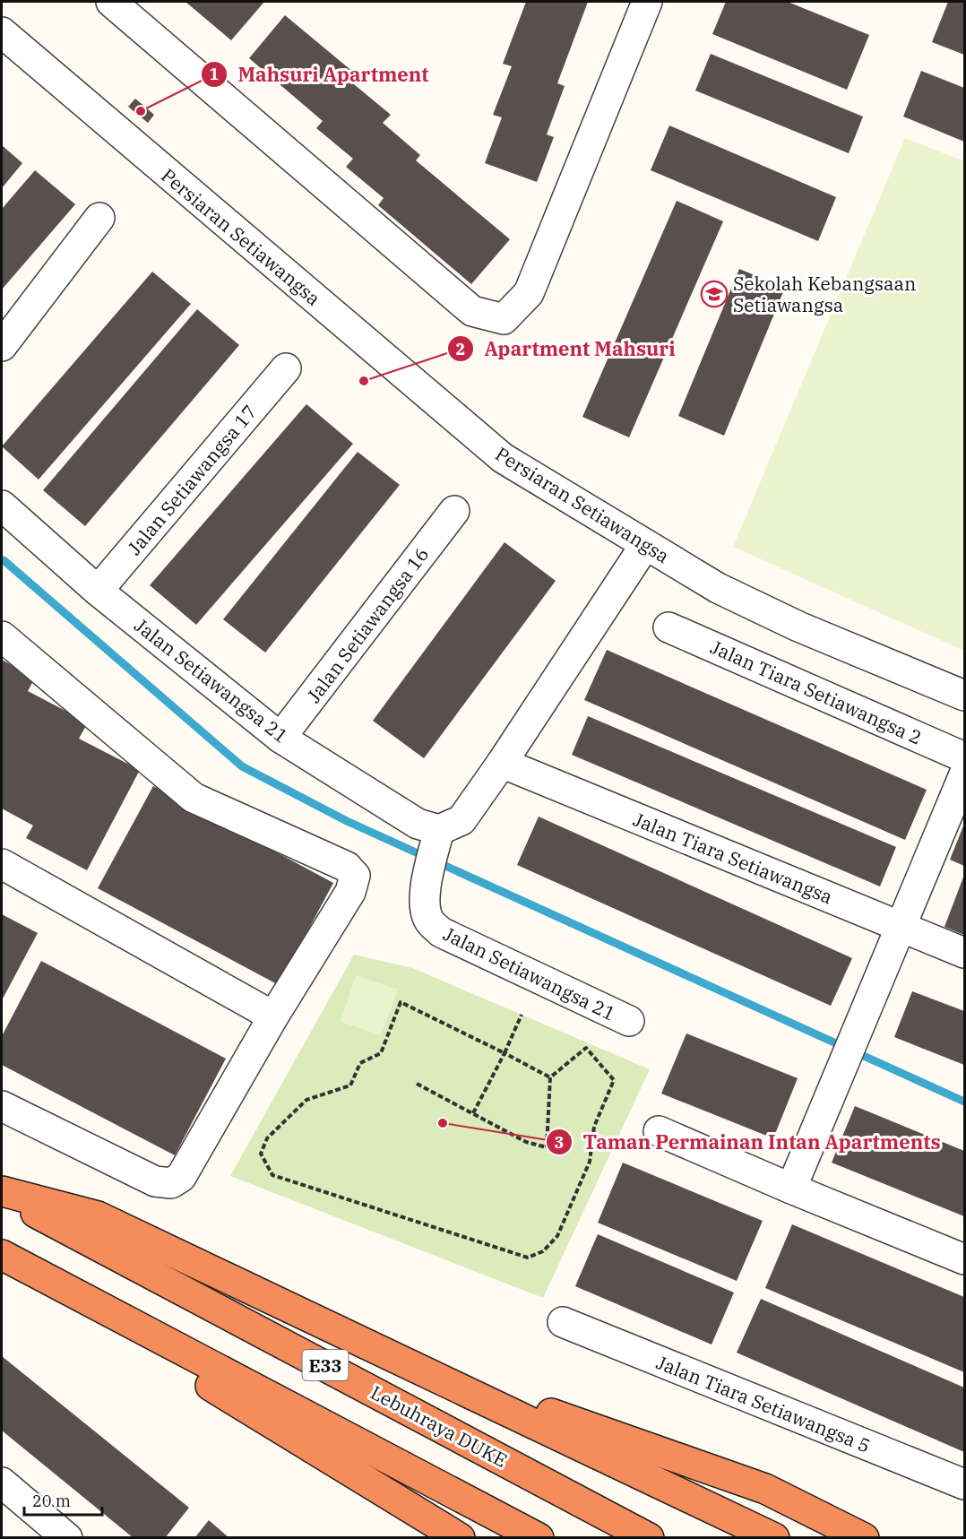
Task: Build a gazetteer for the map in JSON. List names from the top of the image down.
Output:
{
  "streets": {
    "highway": ["E33", "Lebuhraya DUKE"],
    "street": [
      "Persiaran Setiawangsa",
      "Jalan Setiawangsa 17",
      "Jalan Setiawangsa 16",
      "Jalan Setiawangsa 21",
      "Jalan Tiara Setiawangsa 2",
      "Jalan Tiara Setiawangsa",
      "Jalan Tiara Setiawangsa 5"
    ]
  },
  "crossings": [
    ["Jalan Setiawangsa 17", "Jalan Setiawangsa 21"],
    ["Jalan Setiawangsa 16", "Jalan Setiawangsa 21"]
  ],
  "places": {
    "other": ["Mahsuri Apartment", "Apartment Mahsuri", "Taman Permainan Intan Apartments"],
    "school or university": ["Sekolah Kebangsaan Setiawangsa"]
  },
  "scale_bar": "20 m"
}
